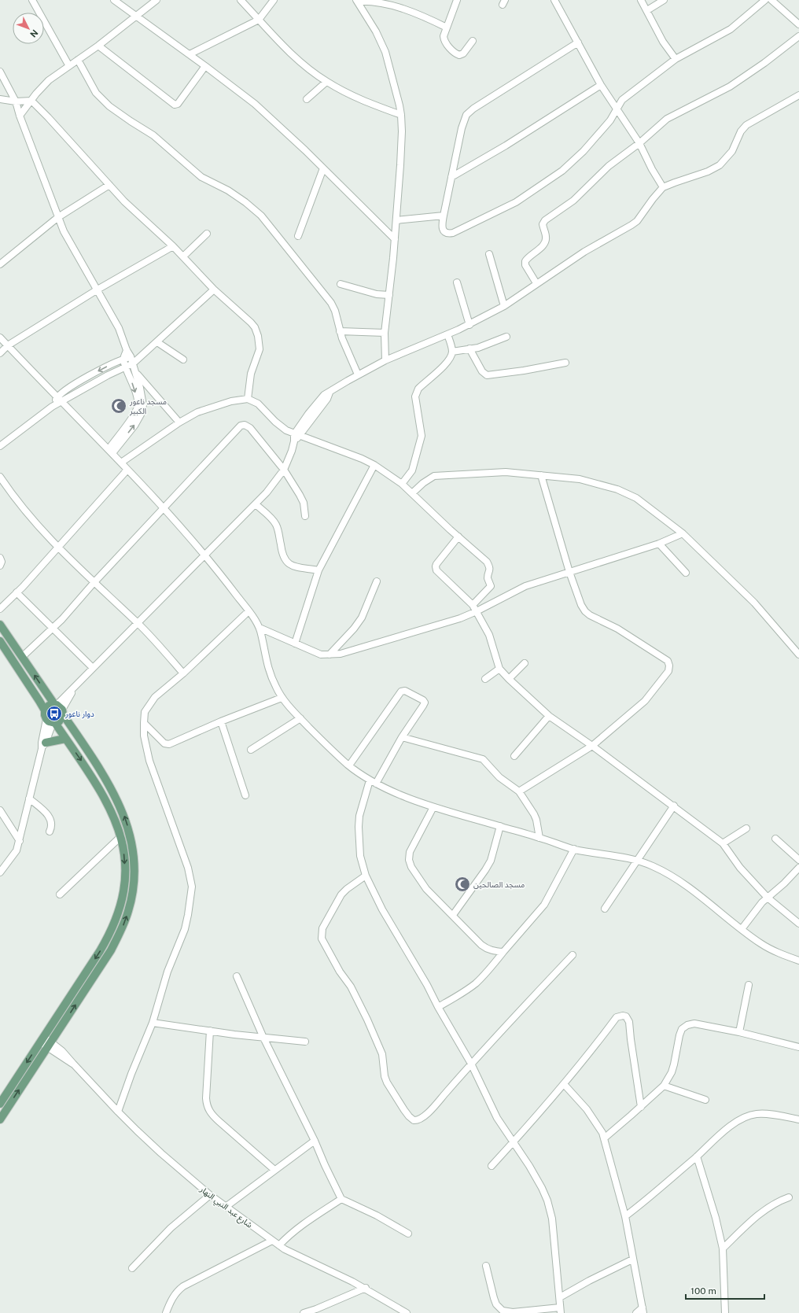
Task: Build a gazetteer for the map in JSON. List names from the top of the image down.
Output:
{
  "streets": {
    "street": ["شارع عبد النبي النهار"]
  },
  "places": {
    "mosque": ["مسجد ناعور الكبير", "مسجد الصالحين"],
    "bus stop": ["دوار ناعور"]
  },
  "scale_bar": "100 m",
  "north": "bottom right"
}
